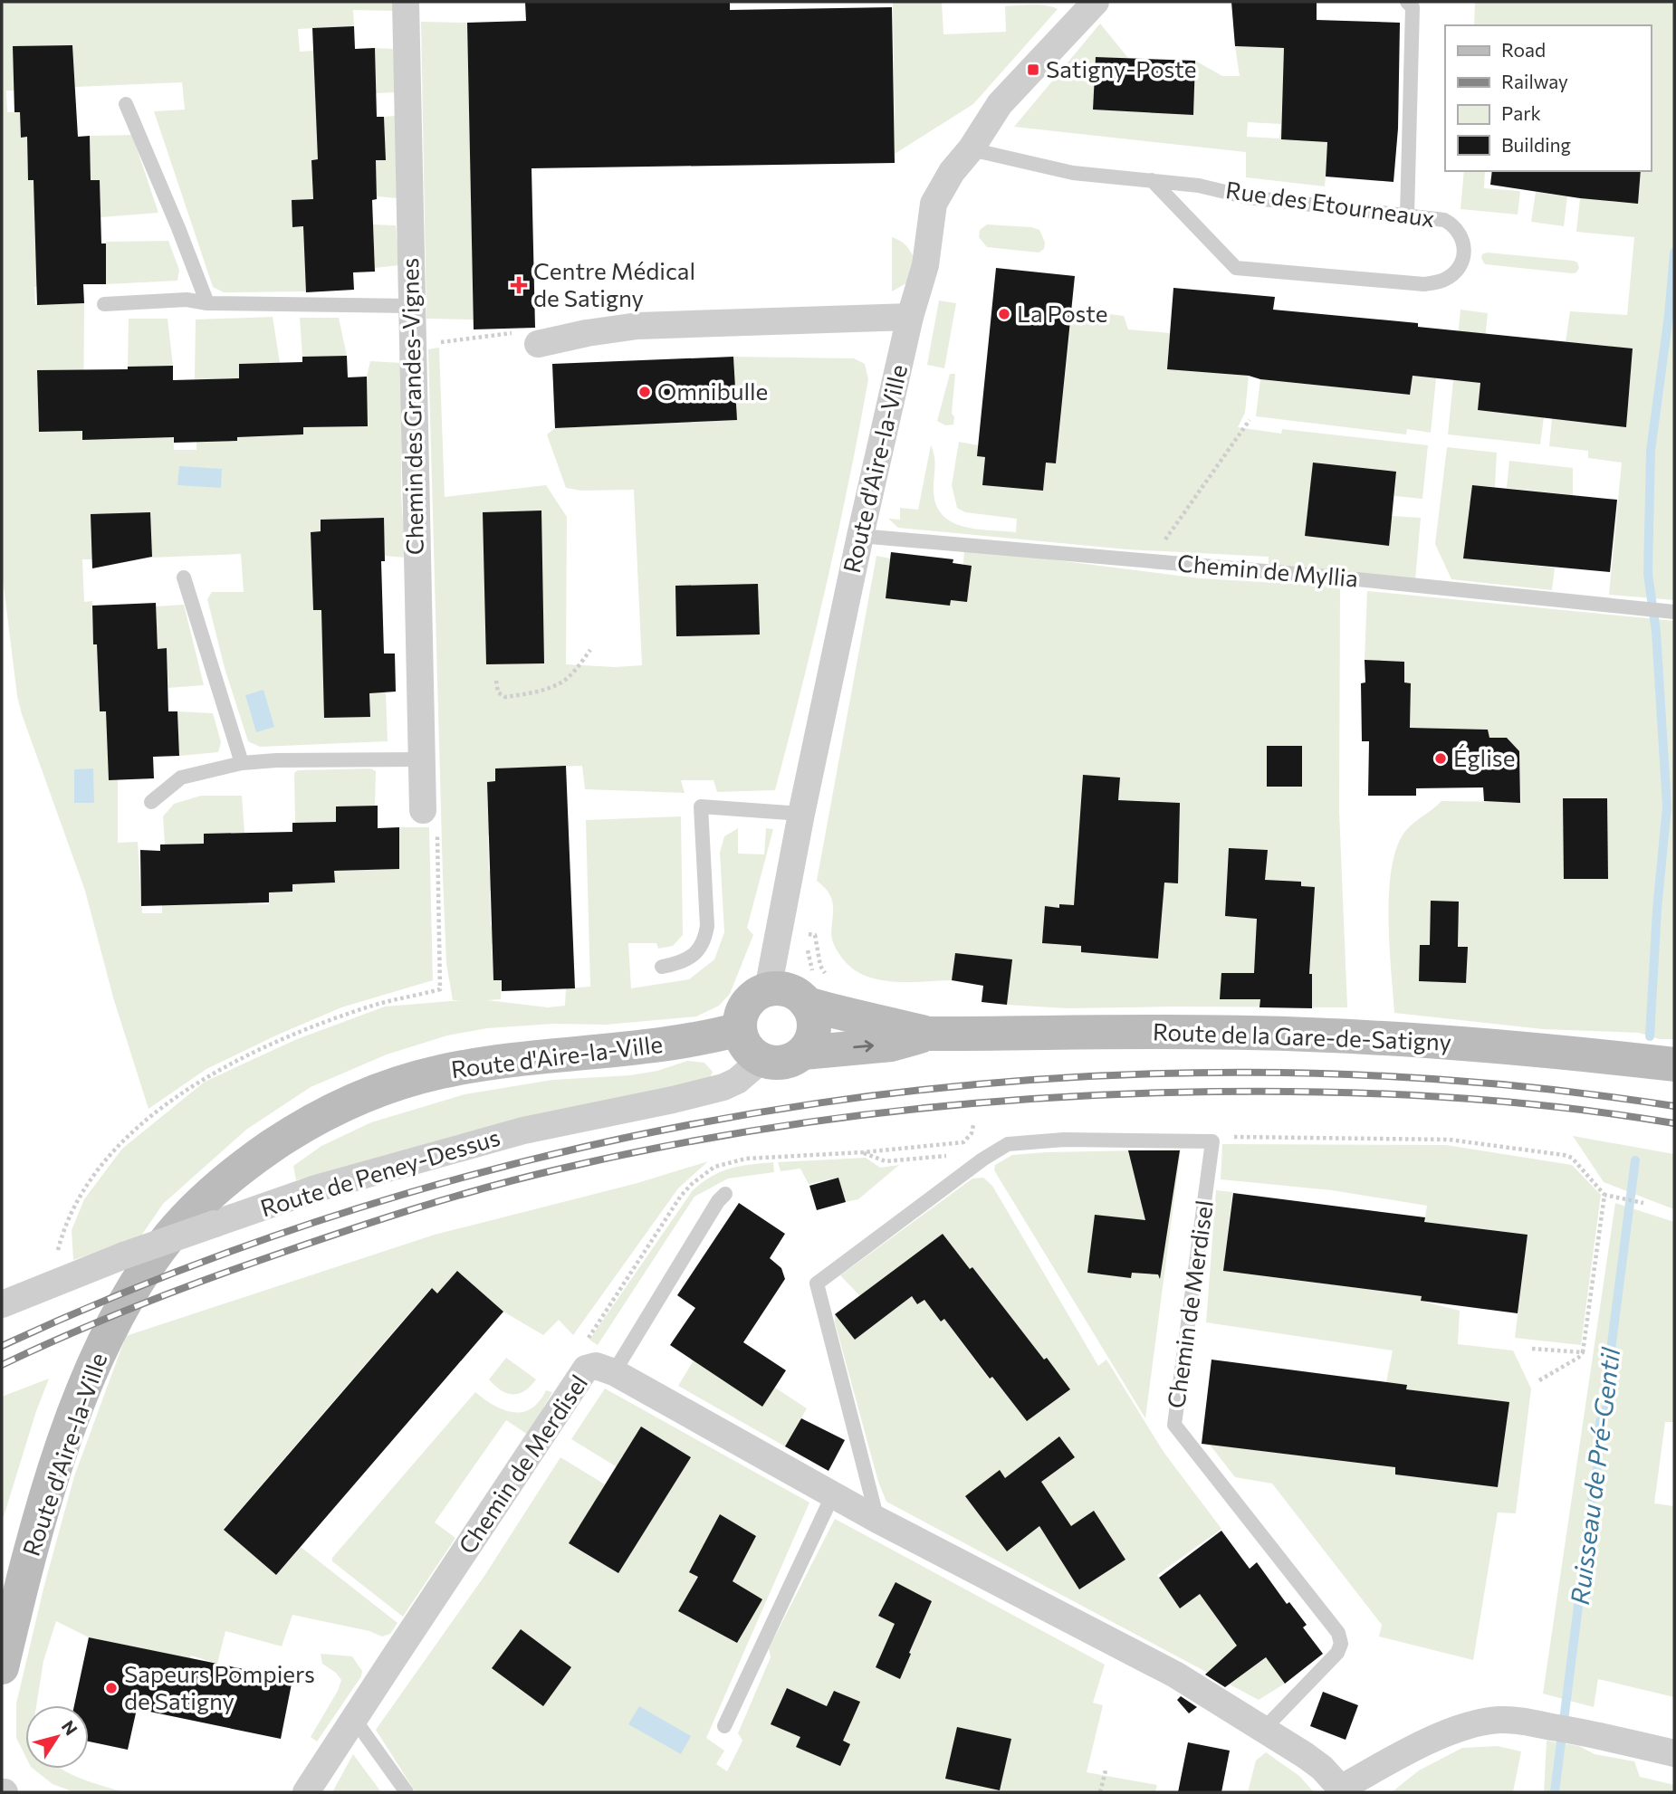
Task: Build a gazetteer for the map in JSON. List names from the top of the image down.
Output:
{
  "streets": {
    "street": [
      "Chemin des Grandes-Vignes",
      "Route d'Aire-la-Ville",
      "Route de la Gare-de-Satigny",
      "Route de Peney-Dessus",
      "Chemin de Merdisel"
    ],
    "lane": ["Rue des Etourneaux", "Chemin de Myllia"]
  },
  "crossings": [
    ["Rue des Etourneaux", "Route d'Aire-la-Ville"],
    ["Route d'Aire-la-Ville", "Chemin de Myllia"],
    ["Route d'Aire-la-Ville", "Route de la Gare-de-Satigny"],
    ["Route d'Aire-la-Ville", "Route de Peney-Dessus"],
    ["Route de la Gare-de-Satigny", "Route de Peney-Dessus"]
  ],
  "water": ["Ruisseau de Pré-Gentil"],
  "places": {
    "transit": ["Satigny-Poste"],
    "health": ["Centre Médical de Satigny"],
    "other": [
      "La Poste",
      "Omnibulle",
      "Église",
      "Sapeurs Pompiers de Satigny"
    ]
  },
  "legend": [
    "Road",
    "Railway",
    "Park",
    "Building"
  ],
  "north": "top right"
}
